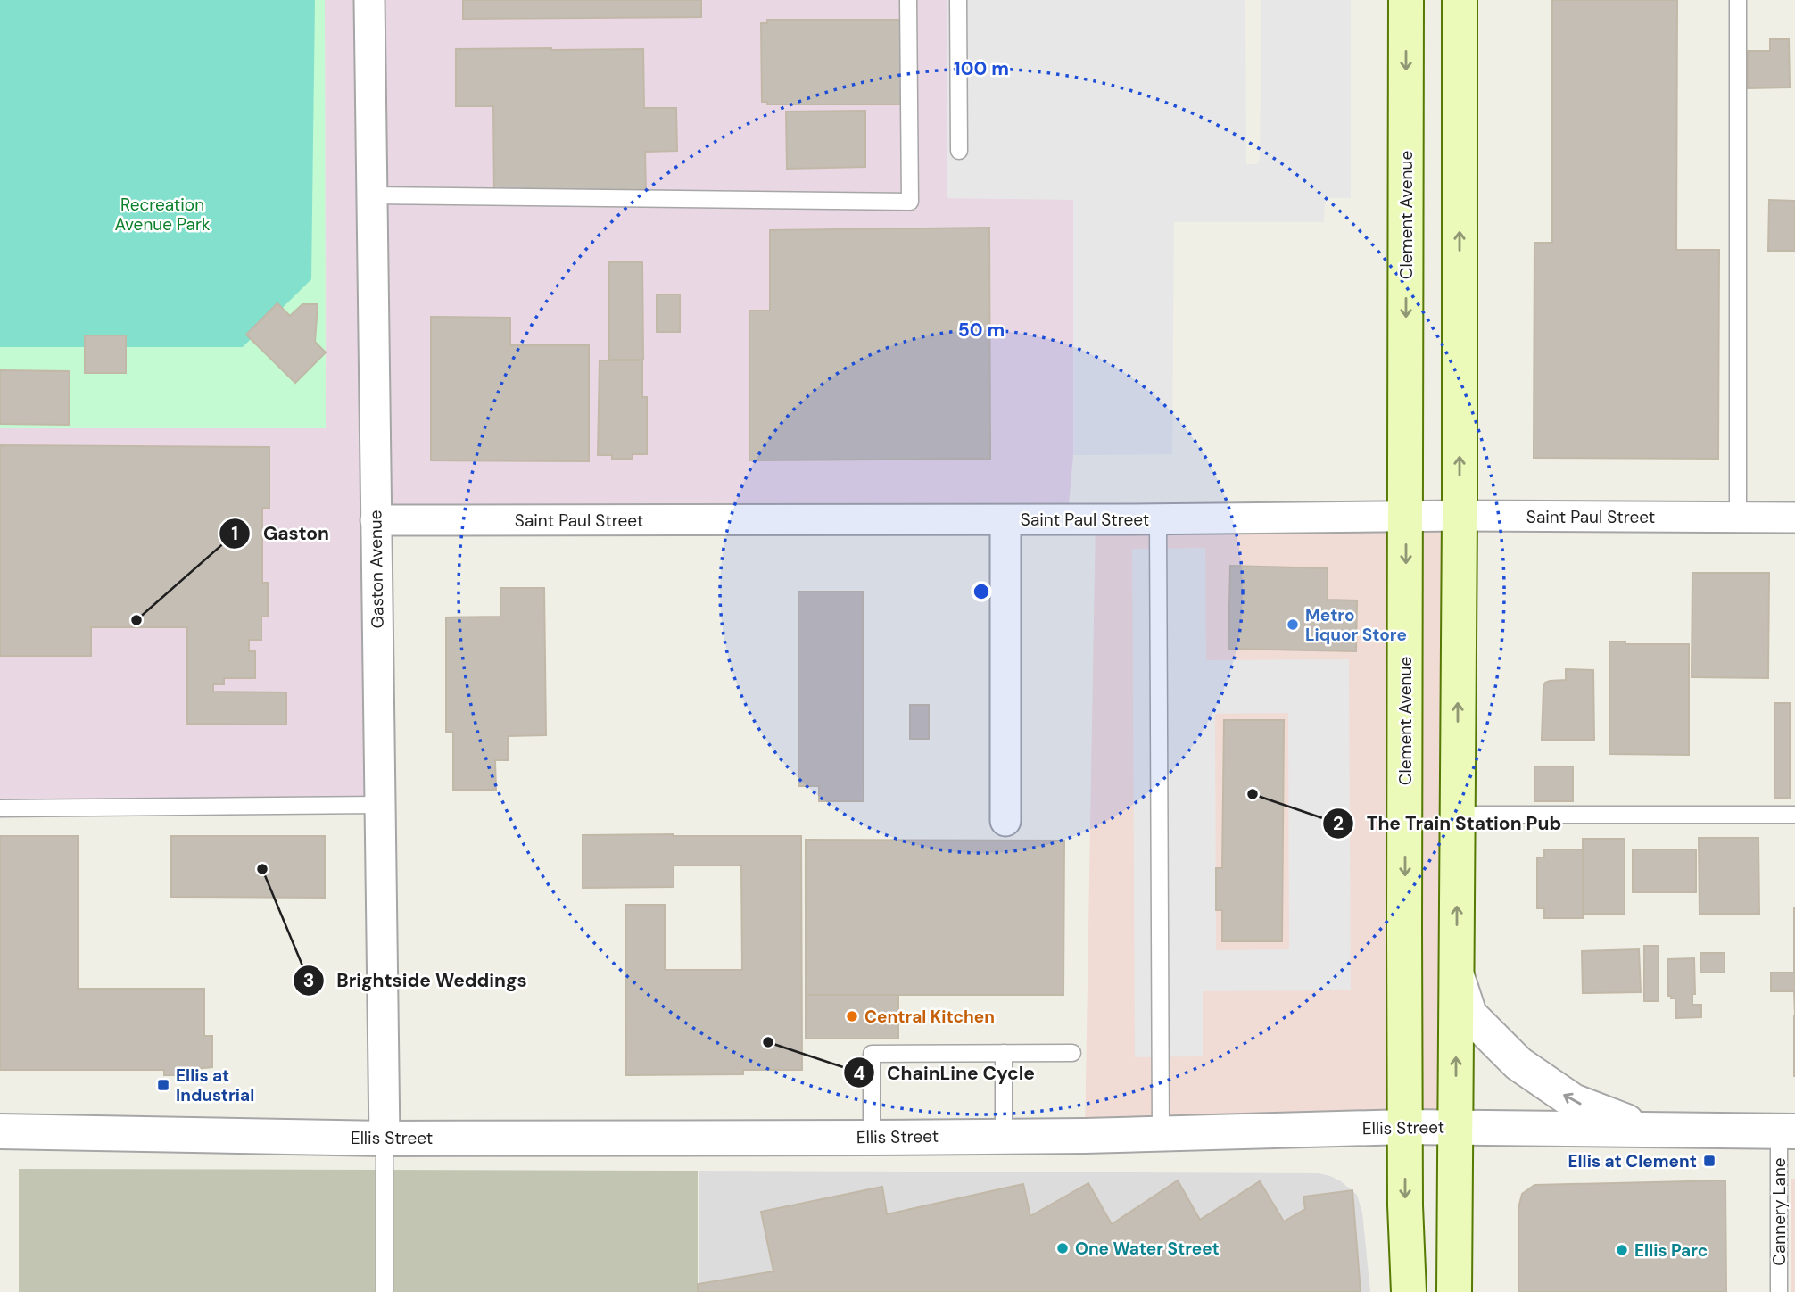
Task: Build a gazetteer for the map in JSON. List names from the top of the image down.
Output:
{
  "streets": {
    "main road": ["Clement Avenue"],
    "street": ["Saint Paul Street", "Gaston Avenue", "Ellis Street"],
    "lane": ["Cannery Lane"]
  },
  "crossings": [
    ["Clement Avenue", "Saint Paul Street"],
    ["Clement Avenue", "Ellis Street"],
    ["Saint Paul Street", "Gaston Avenue"],
    ["Gaston Avenue", "Ellis Street"],
    ["Ellis Street", "Cannery Lane"]
  ],
  "parks": ["Recreation Avenue Park"],
  "places": {
    "other": [
      "Gaston",
      "Metro Liquor Store",
      "The Train Station Pub",
      "Brightside Weddings",
      "Central Kitchen",
      "ChainLine Cycle",
      "One Water Street",
      "Ellis Parc"
    ],
    "transit": ["Ellis at Industrial", "Ellis at Clement"]
  },
  "rings": ["100 m", "50 m"]
}
